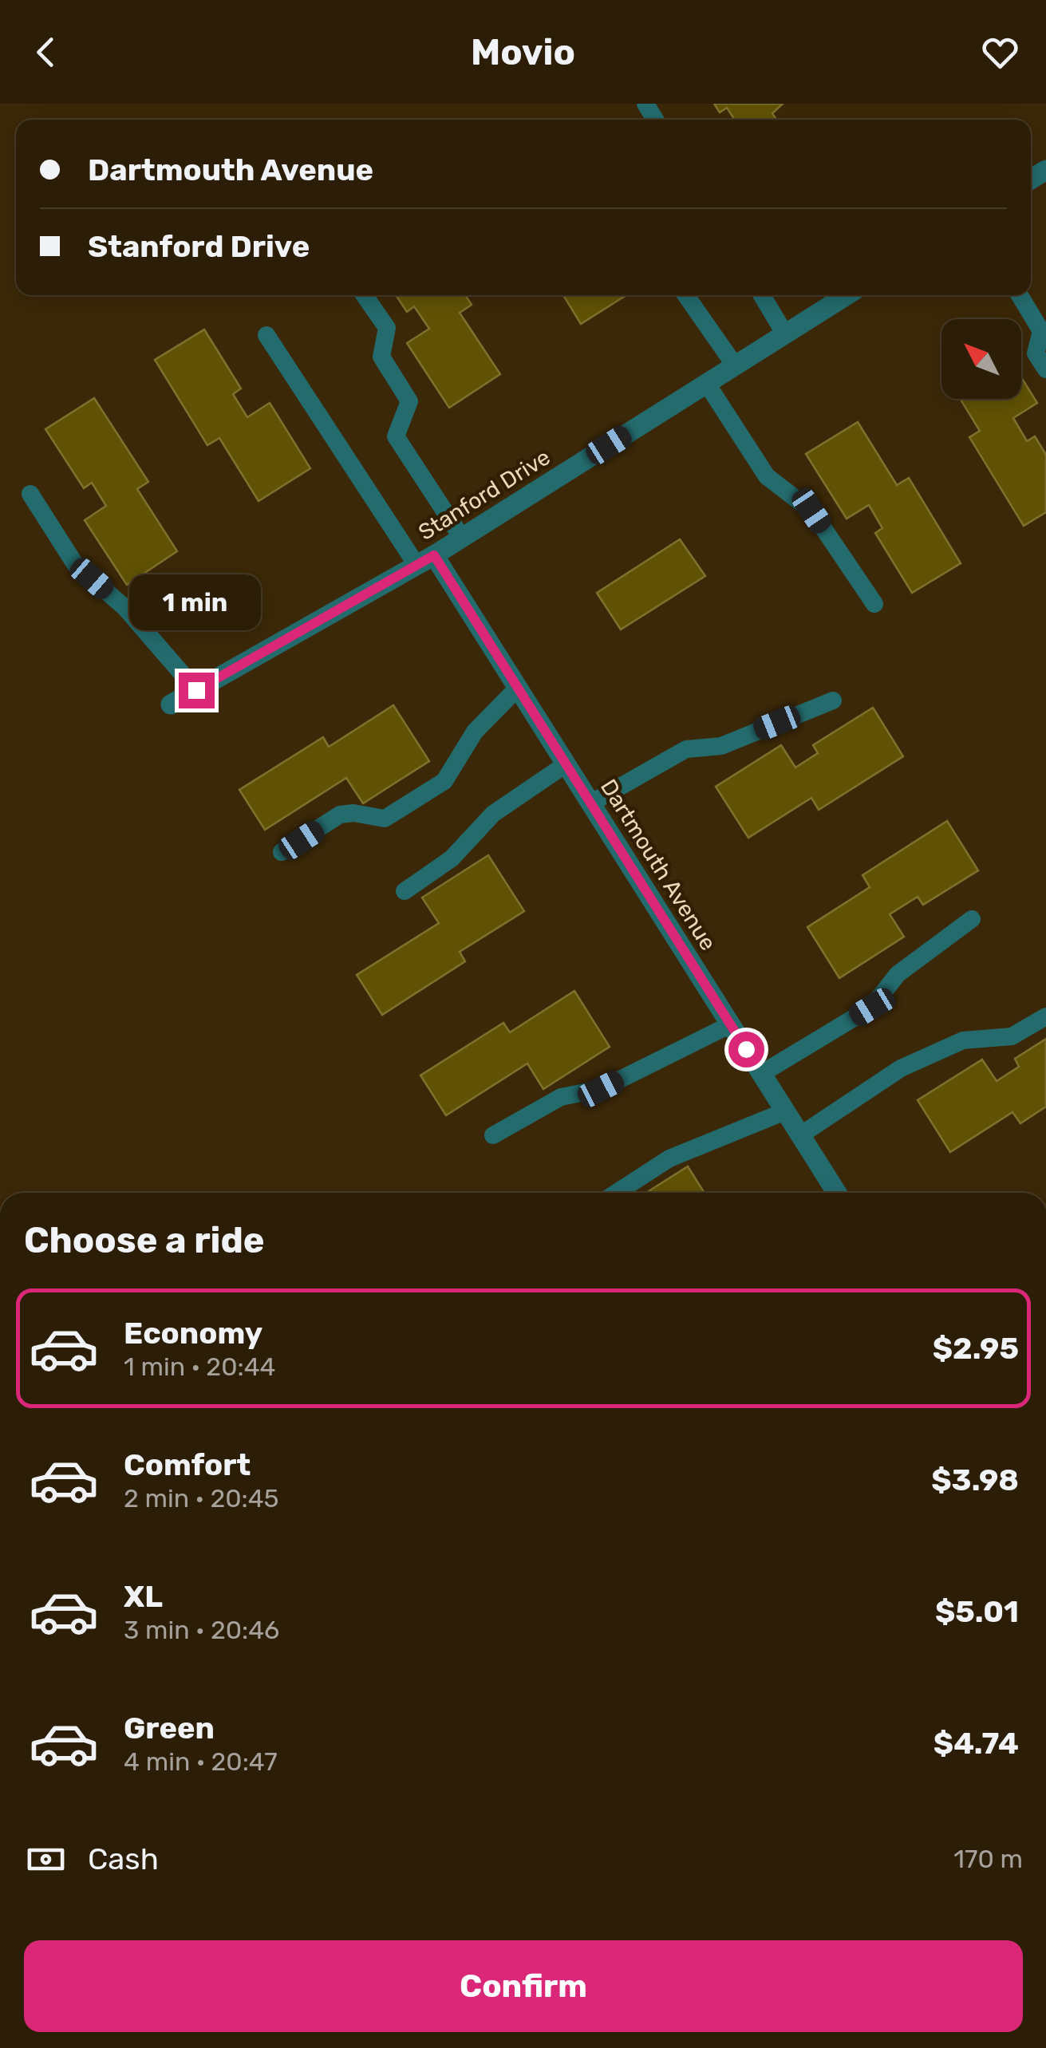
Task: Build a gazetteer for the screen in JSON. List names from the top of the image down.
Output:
{
  "streets": {
    "street": ["Stanford Drive", "Dartmouth Avenue"]
  },
  "crossings": [
    ["Stanford Drive", "Dartmouth Avenue"]
  ],
  "north": "top left",
  "page": {
    "header": "Movio",
    "banner": ["Dartmouth Avenue", "Stanford Drive"],
    "bubble": "1 min",
    "heading": "Choose a ride",
    "list": [
      {
        "name": "Economy",
        "note": "1 min · 20:44",
        "value": "$2.95"
      },
      {
        "name": "Comfort",
        "note": "2 min · 20:45",
        "value": "$3.98"
      },
      {
        "name": "XL",
        "note": "3 min · 20:46",
        "value": "$5.01"
      },
      {
        "name": "Green",
        "note": "4 min · 20:47",
        "value": "$4.74"
      }
    ],
    "pay": ["Cash", "170 m"],
    "buttons": "Confirm"
  }
}
